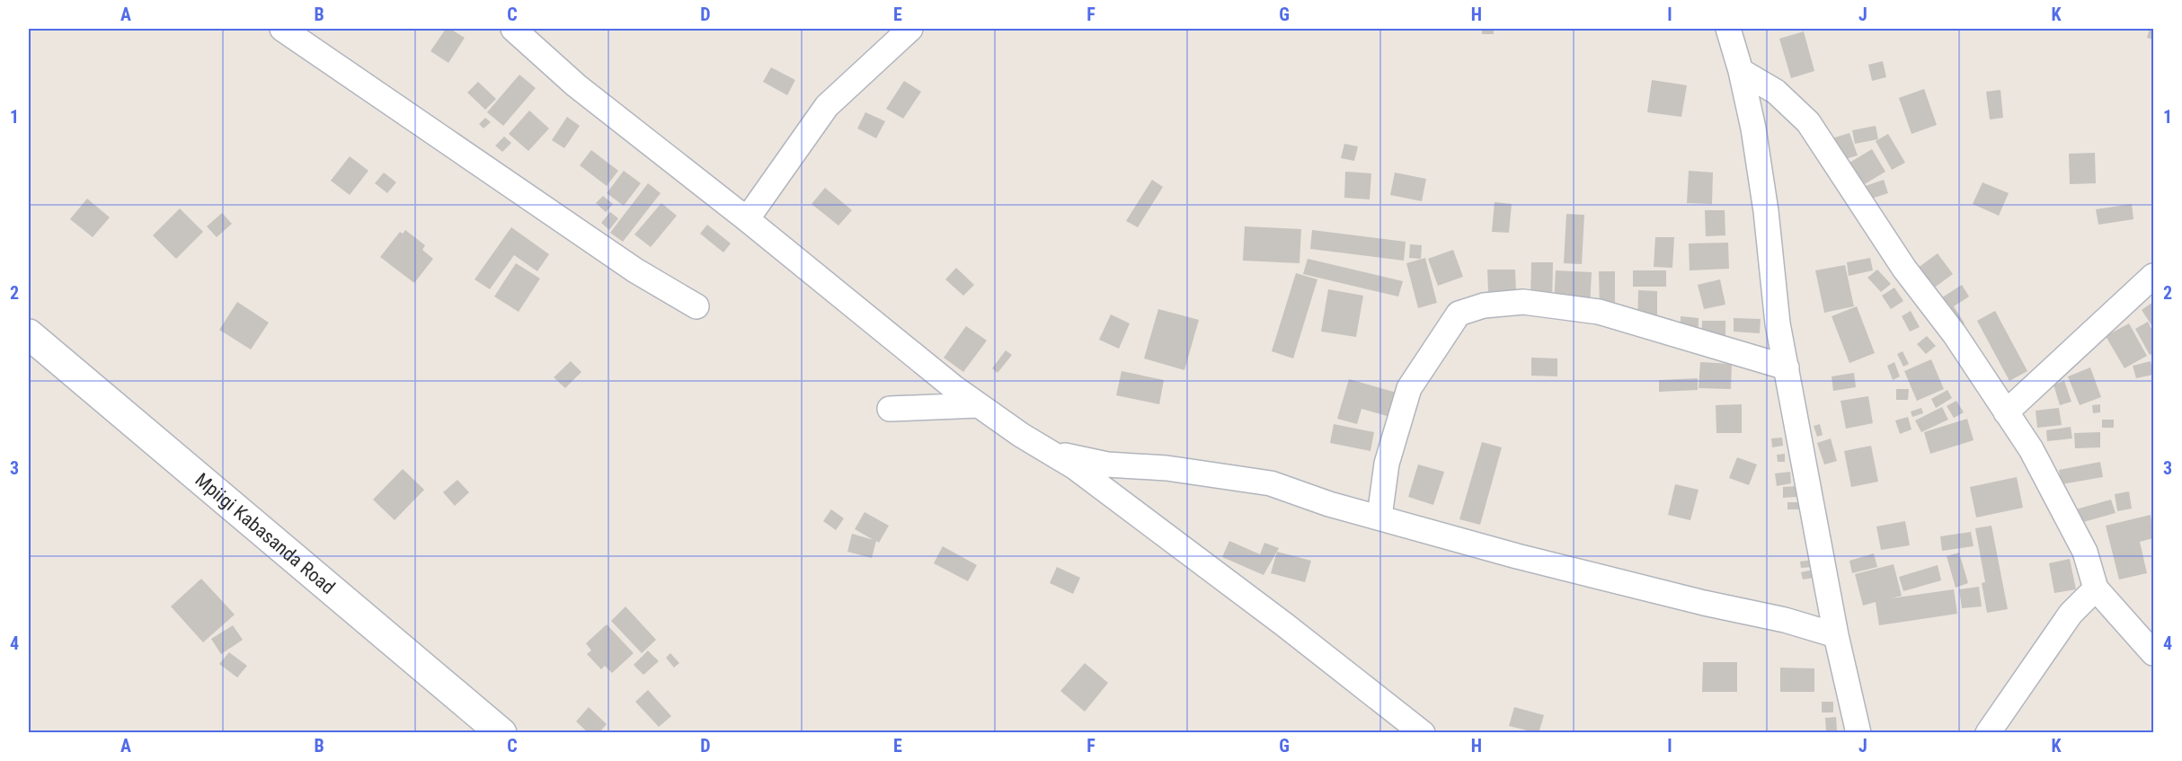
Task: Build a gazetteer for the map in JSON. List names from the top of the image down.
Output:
{
  "streets": {
    "main road": ["Mpiigi Kabasanda Road"]
  },
  "grid": {
    "columns": [
      "A",
      "B",
      "C",
      "D",
      "E",
      "F",
      "G",
      "H",
      "I",
      "J",
      "K"
    ],
    "rows": [
      "1",
      "2",
      "3",
      "4"
    ]
  }
}
